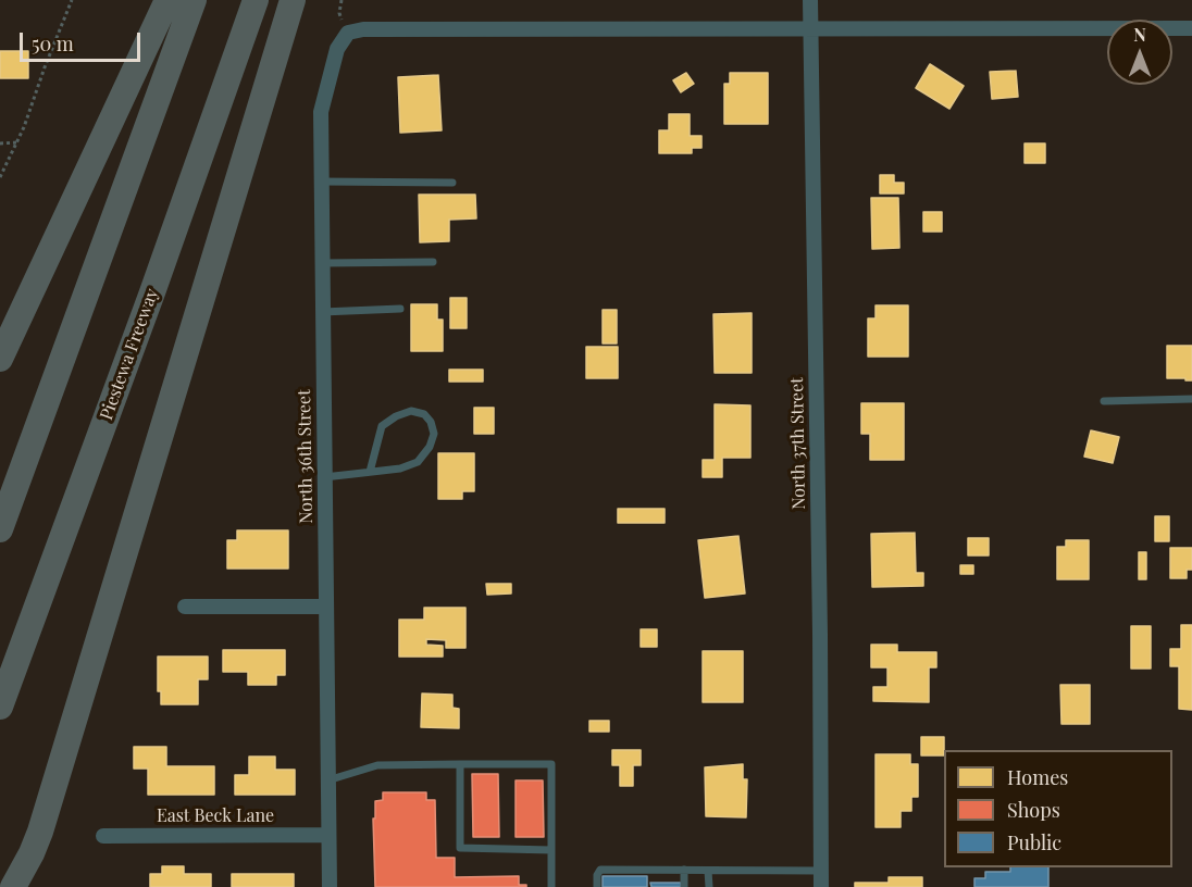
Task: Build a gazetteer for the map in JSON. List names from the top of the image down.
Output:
{
  "streets": {
    "highway": ["Piestewa Freeway"],
    "street": ["North 37th Street", "North 36th Street", "East Beck Lane"]
  },
  "crossings": [
    ["North 36th Street", "East Beck Lane"]
  ],
  "legend": ["Homes", "Shops", "Public"],
  "scale_bar": "50 m",
  "north": "top"
}
